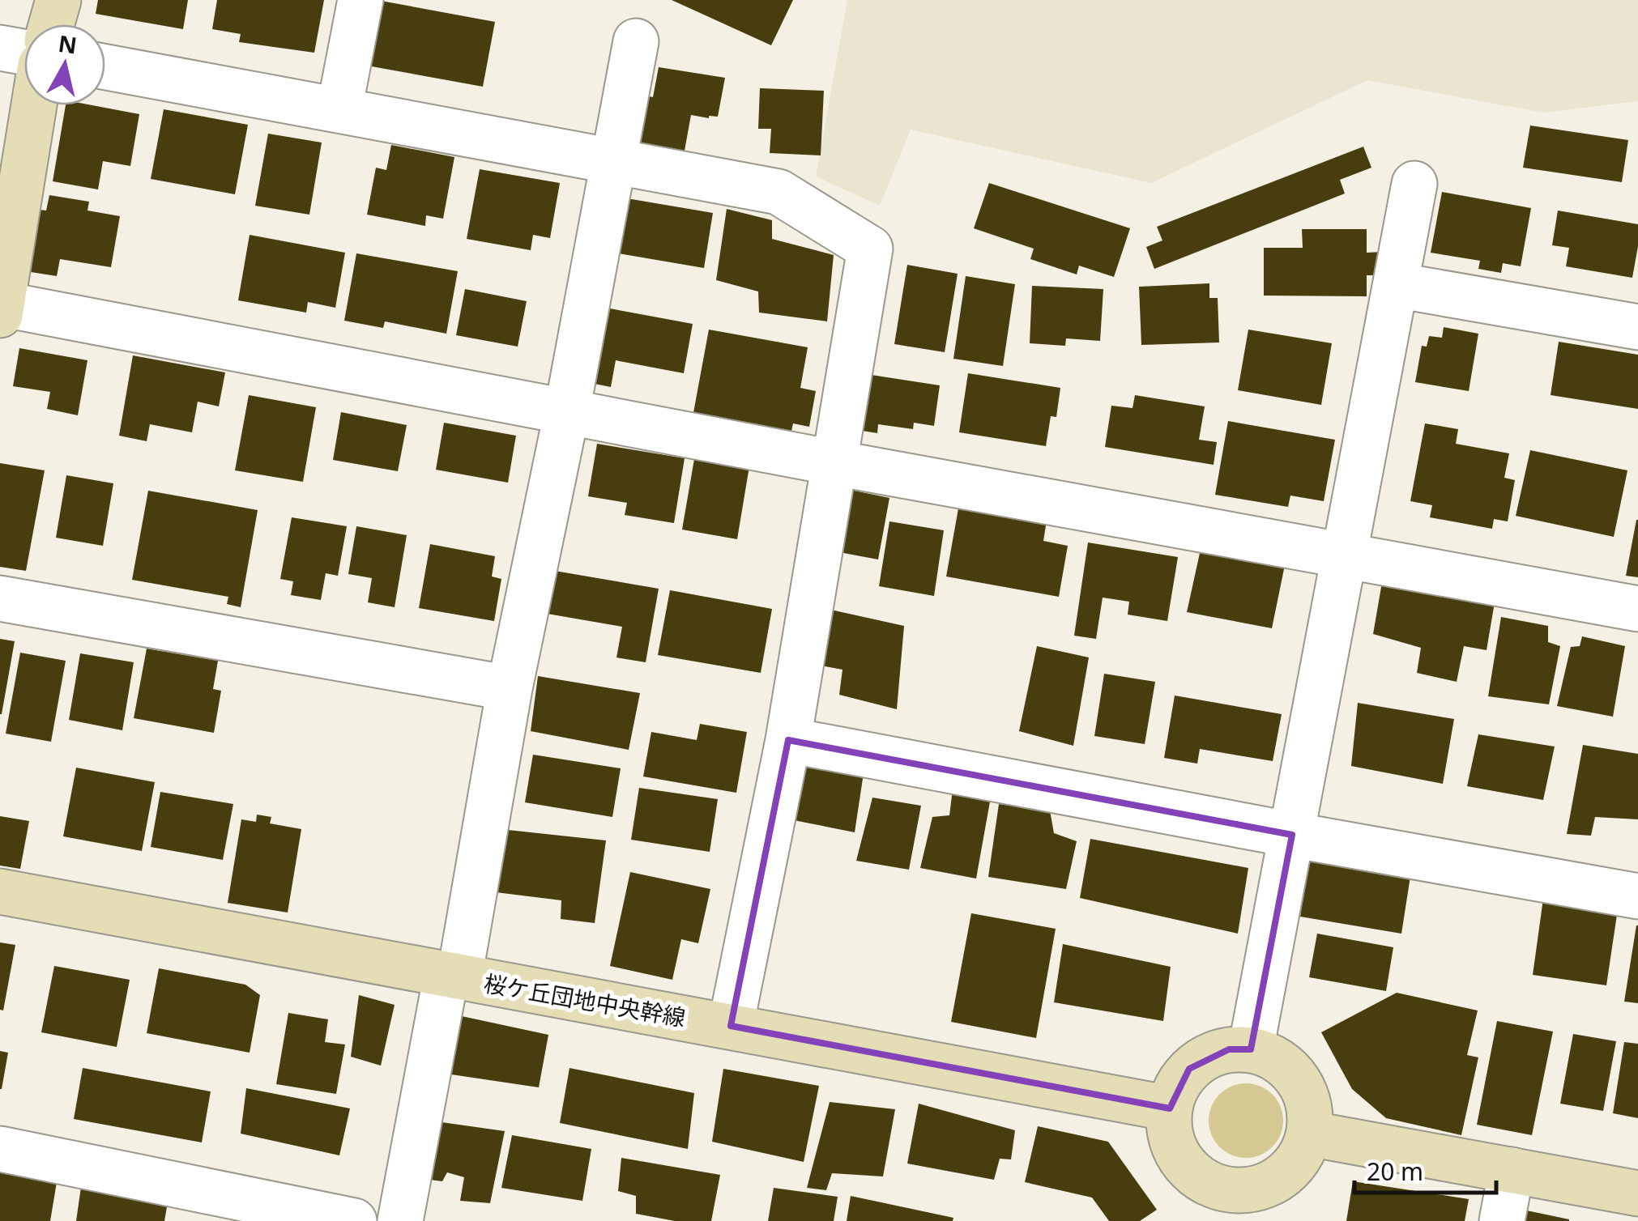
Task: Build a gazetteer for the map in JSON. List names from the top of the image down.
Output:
{
  "streets": {
    "street": ["桜ケ丘団地中央幹線"]
  },
  "scale_bar": "20 m",
  "north": "top"
}
